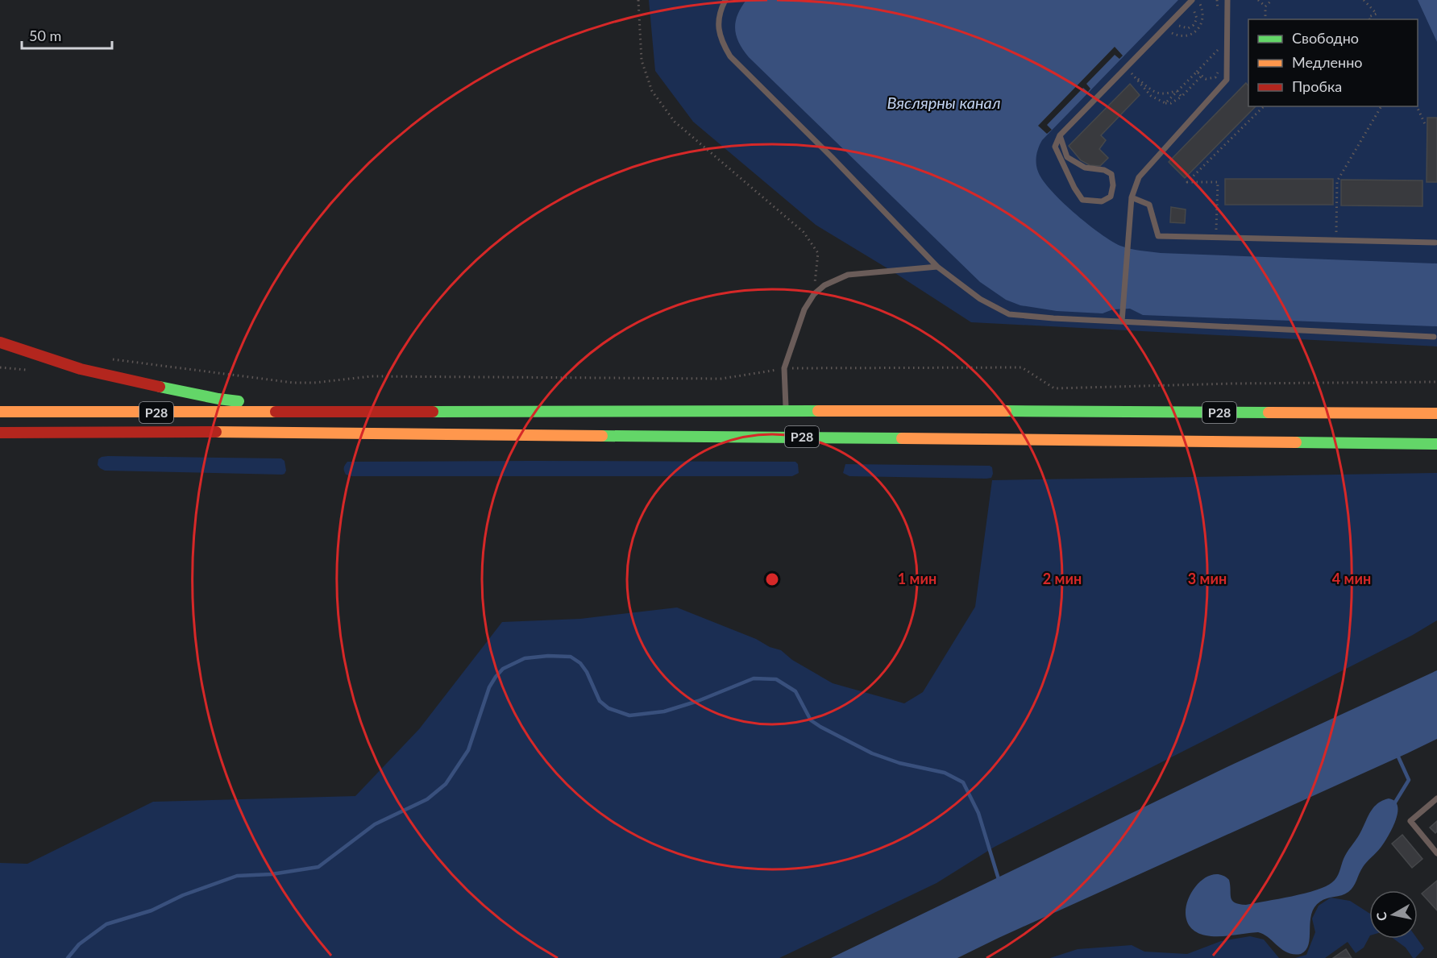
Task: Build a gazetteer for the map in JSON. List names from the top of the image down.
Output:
{
  "streets": {
    "highway": ["Р28"]
  },
  "water": ["Вяслярны канал"],
  "legend": ["Свободно", "Медленно", "Пробка"],
  "scale_bar": "50 m",
  "north": "left",
  "rings": [
    "1 мин",
    "2 мин",
    "3 мин",
    "4 мин"
  ]
}
